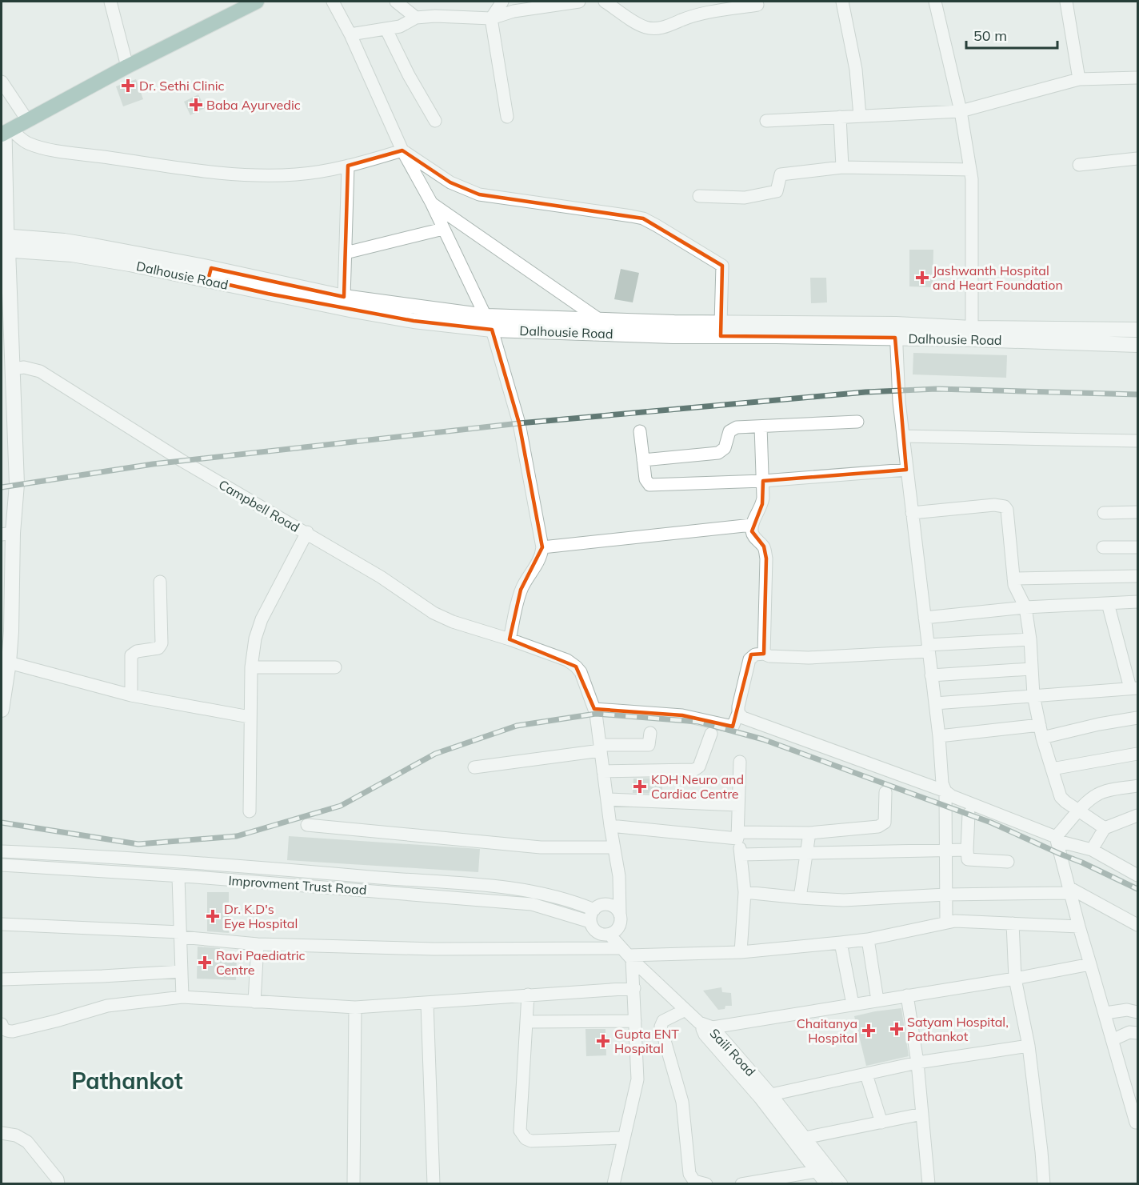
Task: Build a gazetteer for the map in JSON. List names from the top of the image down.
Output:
{
  "streets": {
    "street": [
      "Dalhousie Road",
      "Campbell Road",
      "Improvment Trust Road",
      "Saili Road"
    ]
  },
  "crossings": [
    ["Campbell Road", "Improvment Trust Road"],
    ["Campbell Road", "Saili Road"],
    ["Improvment Trust Road", "Saili Road"]
  ],
  "districts": ["Pathankot"],
  "places": {
    "health": [
      "Dr. Sethi Clinic",
      "Baba Ayurvedic",
      "Jashwanth Hospital and Heart Foundation",
      "KDH Neuro and Cardiac Centre",
      "Dr. K.D's Eye Hospital",
      "Ravi Paediatric Centre",
      "Satyam Hospital, Pathankot",
      "Chaitanya Hospital",
      "Gupta ENT Hospital"
    ]
  },
  "scale_bar": "50 m"
}
